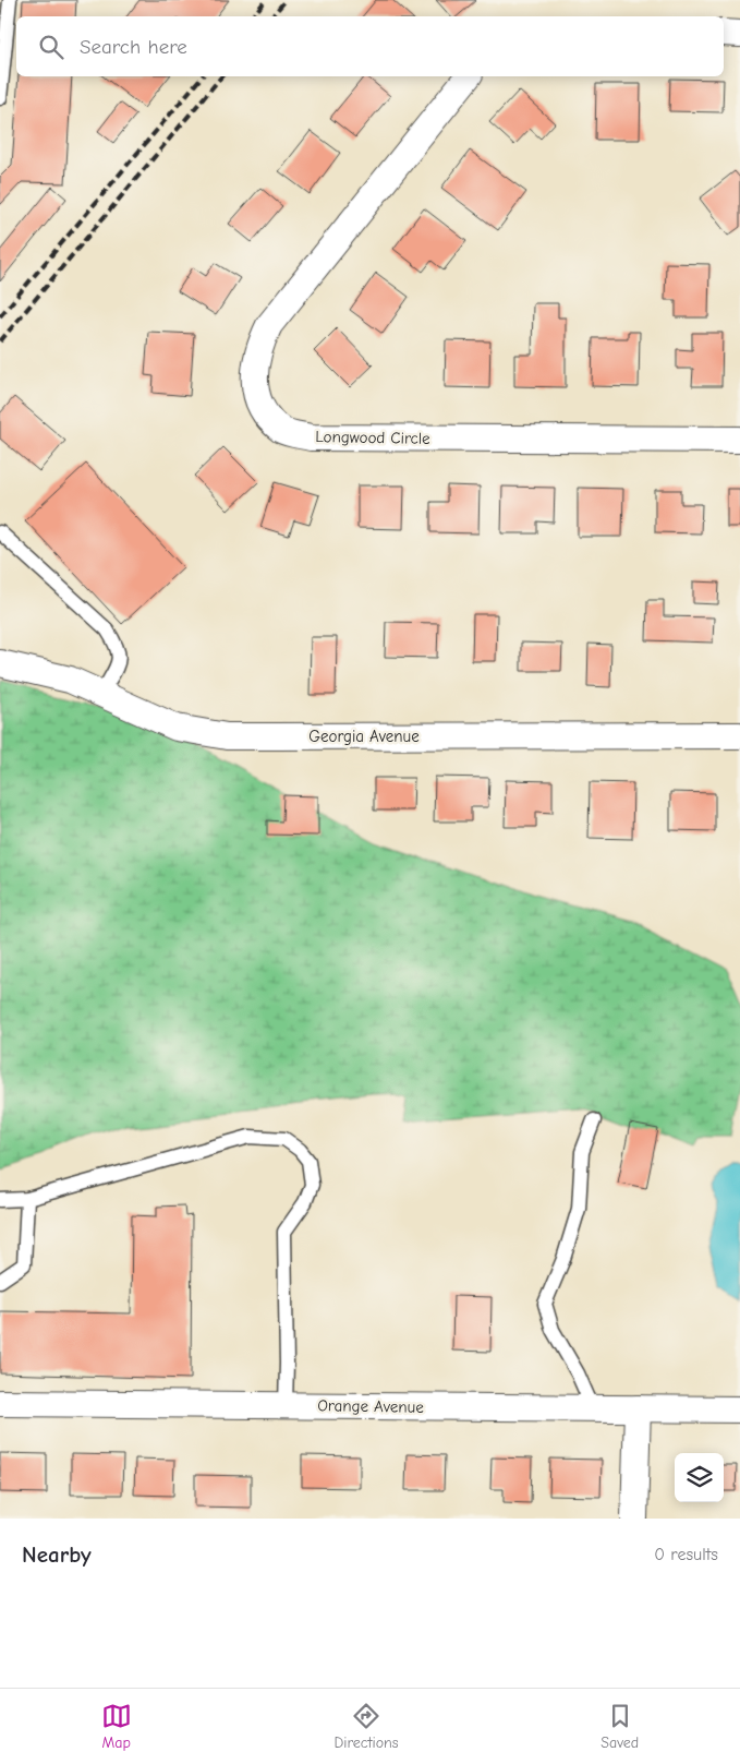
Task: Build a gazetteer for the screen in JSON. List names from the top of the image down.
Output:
{
  "streets": {
    "street": ["Longwood Circle", "Georgia Avenue", "Orange Avenue"]
  },
  "page": {
    "search": "Search here",
    "heading": ["Nearby", "0 results"],
    "nav": ["Map", "Directions", "Saved"]
  }
}
